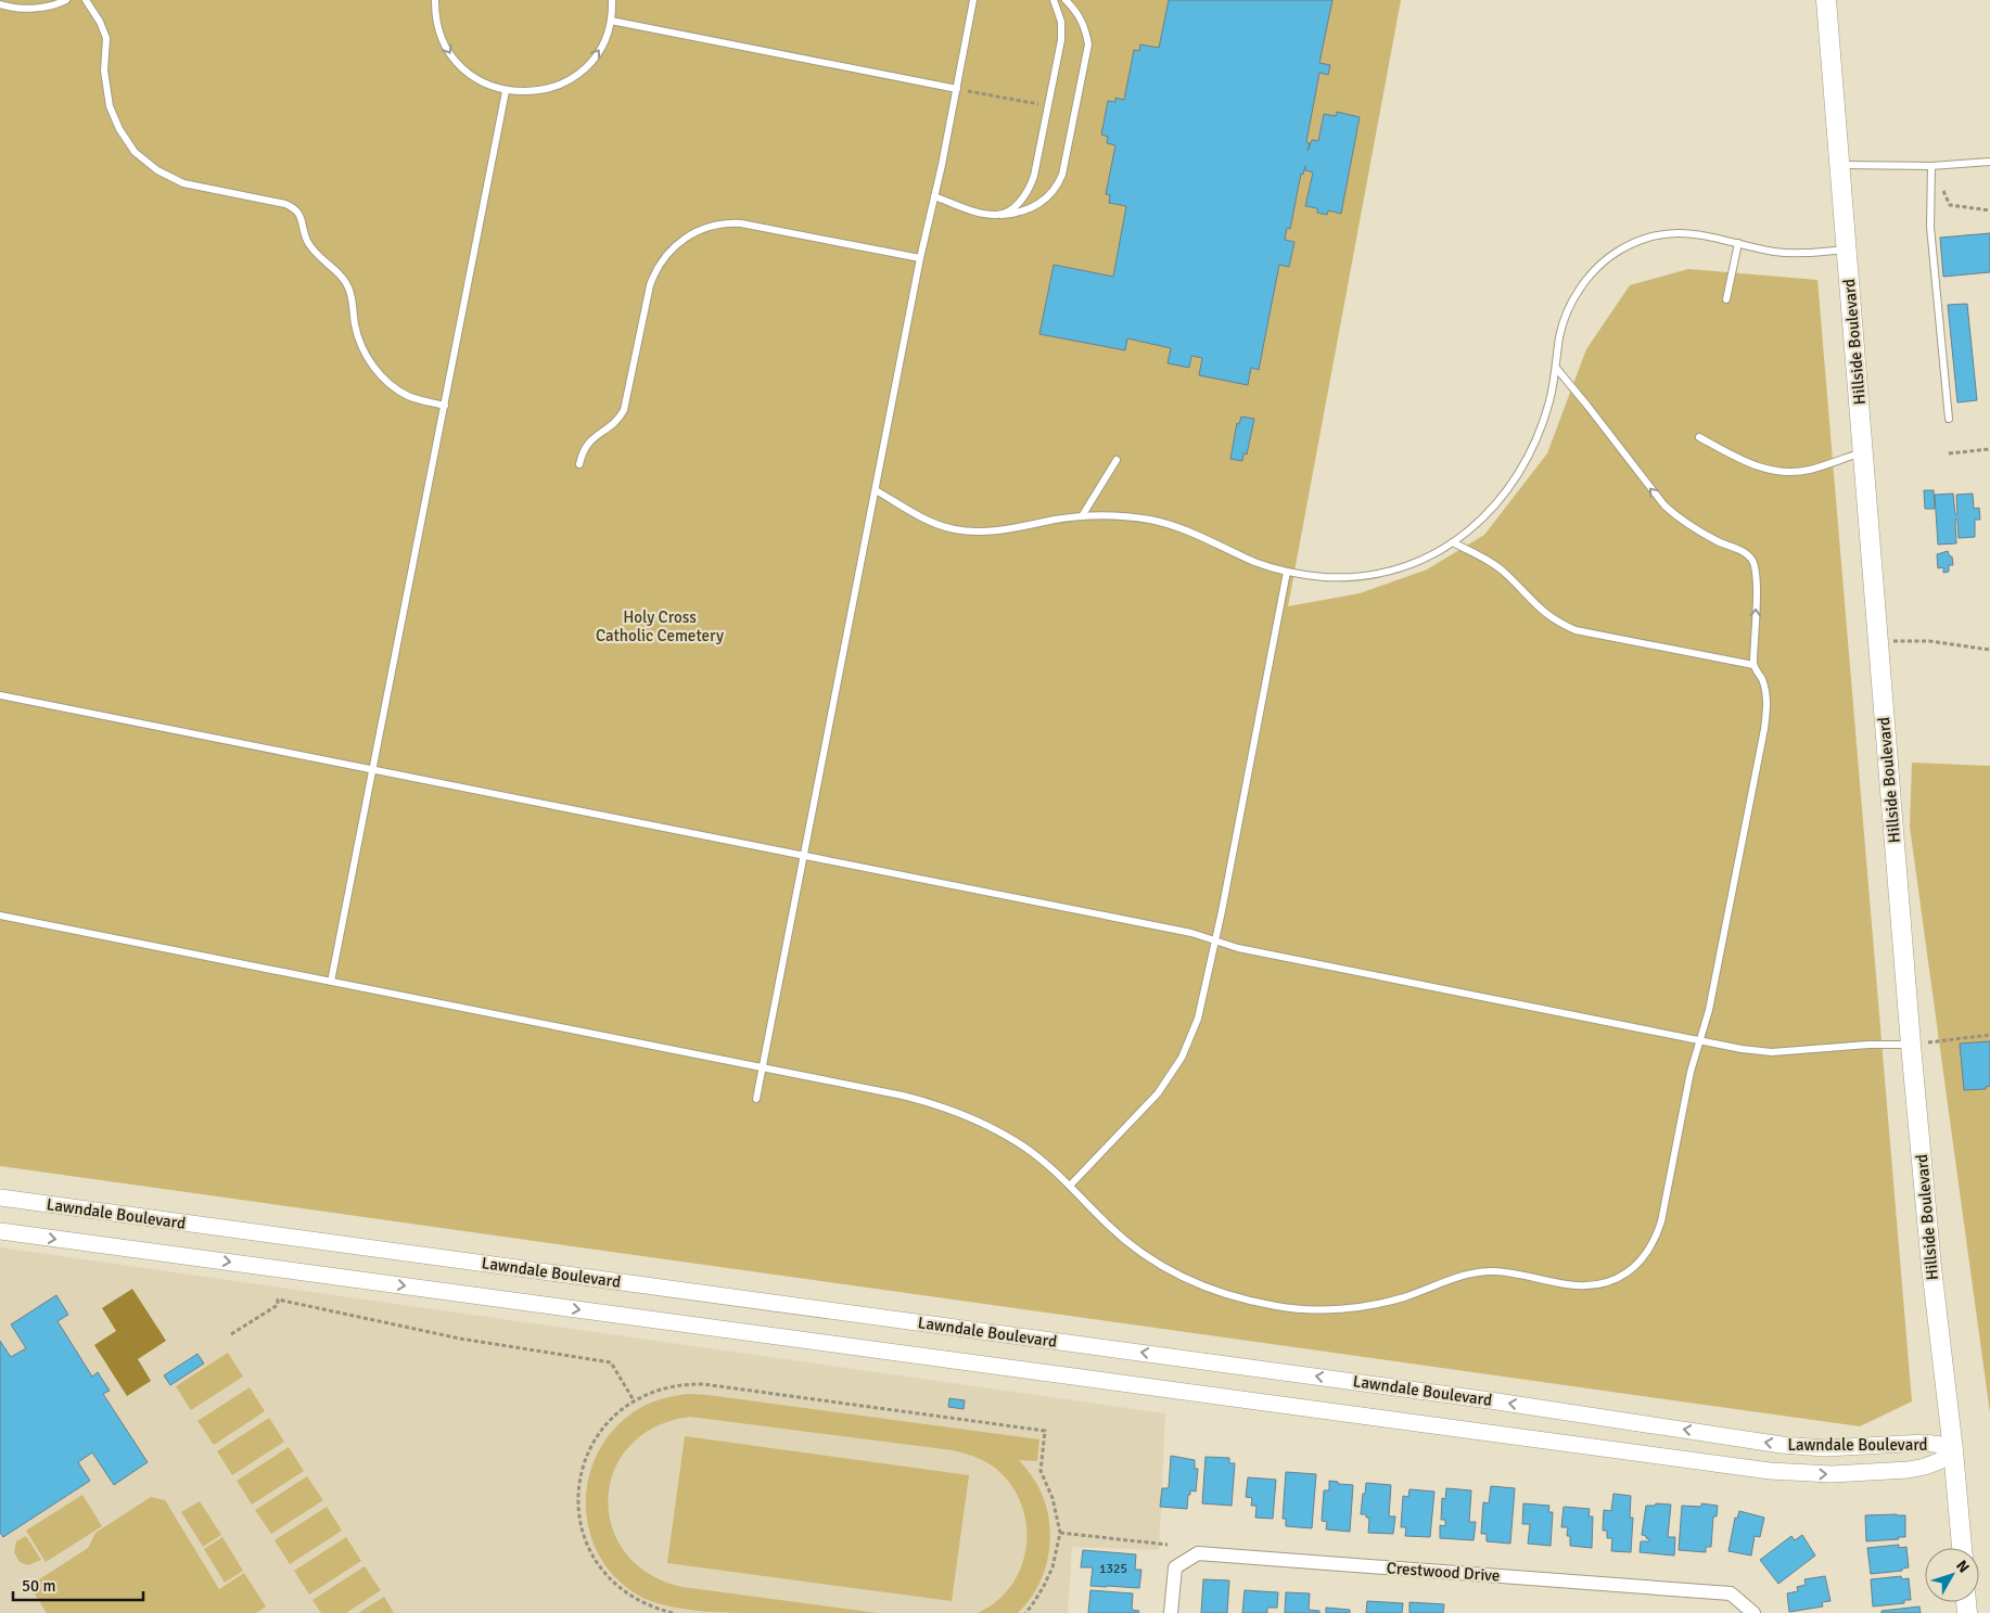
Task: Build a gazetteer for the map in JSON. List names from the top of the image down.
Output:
{
  "streets": {
    "main road": ["Hillside Boulevard"],
    "street": ["Lawndale Boulevard", "Crestwood Drive"]
  },
  "crossings": [
    ["Hillside Boulevard", "Lawndale Boulevard"]
  ],
  "parks": ["Holy Cross Catholic Cemetery"],
  "house_numbers": ["1325"],
  "scale_bar": "50 m",
  "north": "top right"
}
